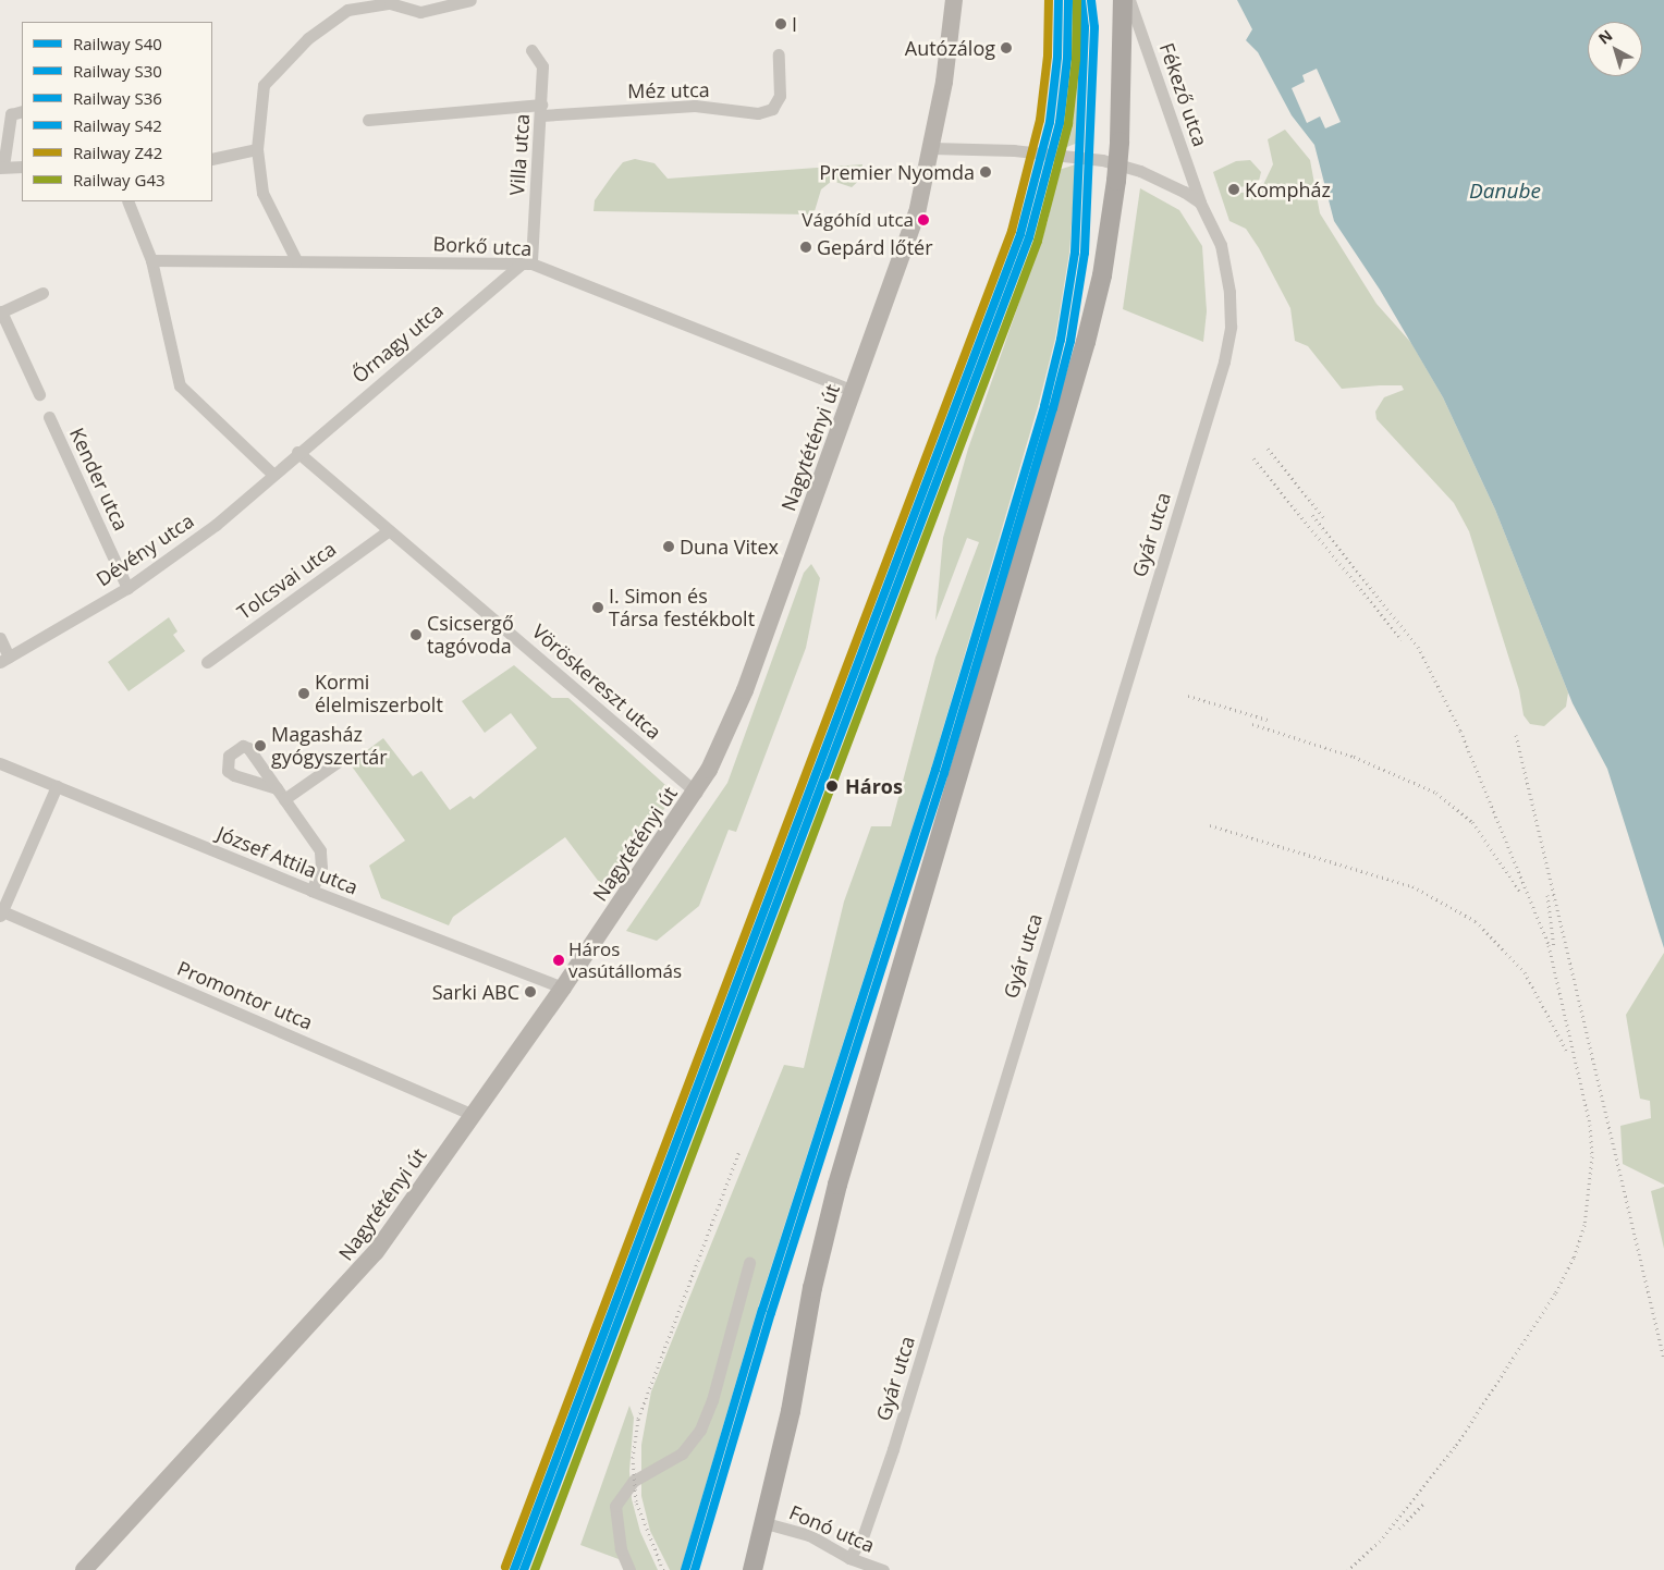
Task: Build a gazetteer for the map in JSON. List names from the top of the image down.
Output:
{
  "streets": {
    "main road": ["Nagytétényi út"],
    "street": [
      "Méz utca",
      "Fékező utca",
      "Villa utca",
      "Borkő utca",
      "Őrnagy utca",
      "Kender utca",
      "Gyár utca",
      "Dévény utca",
      "Tolcsvai utca",
      "Vöröskereszt utca",
      "József Attila utca",
      "Promontor utca",
      "Fonó utca"
    ]
  },
  "crossings": [
    ["Méz utca", "Villa utca"],
    ["Fékező utca", "Gyár utca"],
    ["Villa utca", "Borkő utca"],
    ["Villa utca", "Őrnagy utca"],
    ["Borkő utca", "Őrnagy utca"],
    ["Borkő utca", "Nagytétényi út"],
    ["Őrnagy utca", "Dévény utca"],
    ["Őrnagy utca", "Vöröskereszt utca"],
    ["Nagytétényi út", "Vöröskereszt utca"],
    ["Nagytétényi út", "József Attila utca"],
    ["Nagytétényi út", "Promontor utca"],
    ["Kender utca", "Dévény utca"],
    ["Gyár utca", "Fonó utca"],
    ["Dévény utca", "Vöröskereszt utca"],
    ["Tolcsvai utca", "Vöröskereszt utca"]
  ],
  "water": ["Danube"],
  "places": [
    "I",
    "Autózálog",
    "Premier Nyomda",
    "Kompház",
    "Vágóhíd utca",
    "Gepárd lőtér",
    "Duna Vitex",
    "I. Simon és Társa festékbolt",
    "Csicsergő tagóvoda",
    "Kormi élelmiszerbolt",
    "Magasház gyógyszertár",
    "Háros",
    "Háros vasútállomás",
    "Sarki ABC"
  ],
  "lines": [
    "rail line S40",
    "rail line S30",
    "rail line S36",
    "rail line S42",
    "rail line Z42",
    "rail line G43"
  ],
  "legend": [
    "Railway S40",
    "Railway S30",
    "Railway S36",
    "Railway S42",
    "Railway Z42",
    "Railway G43"
  ],
  "north": "top left"
}
